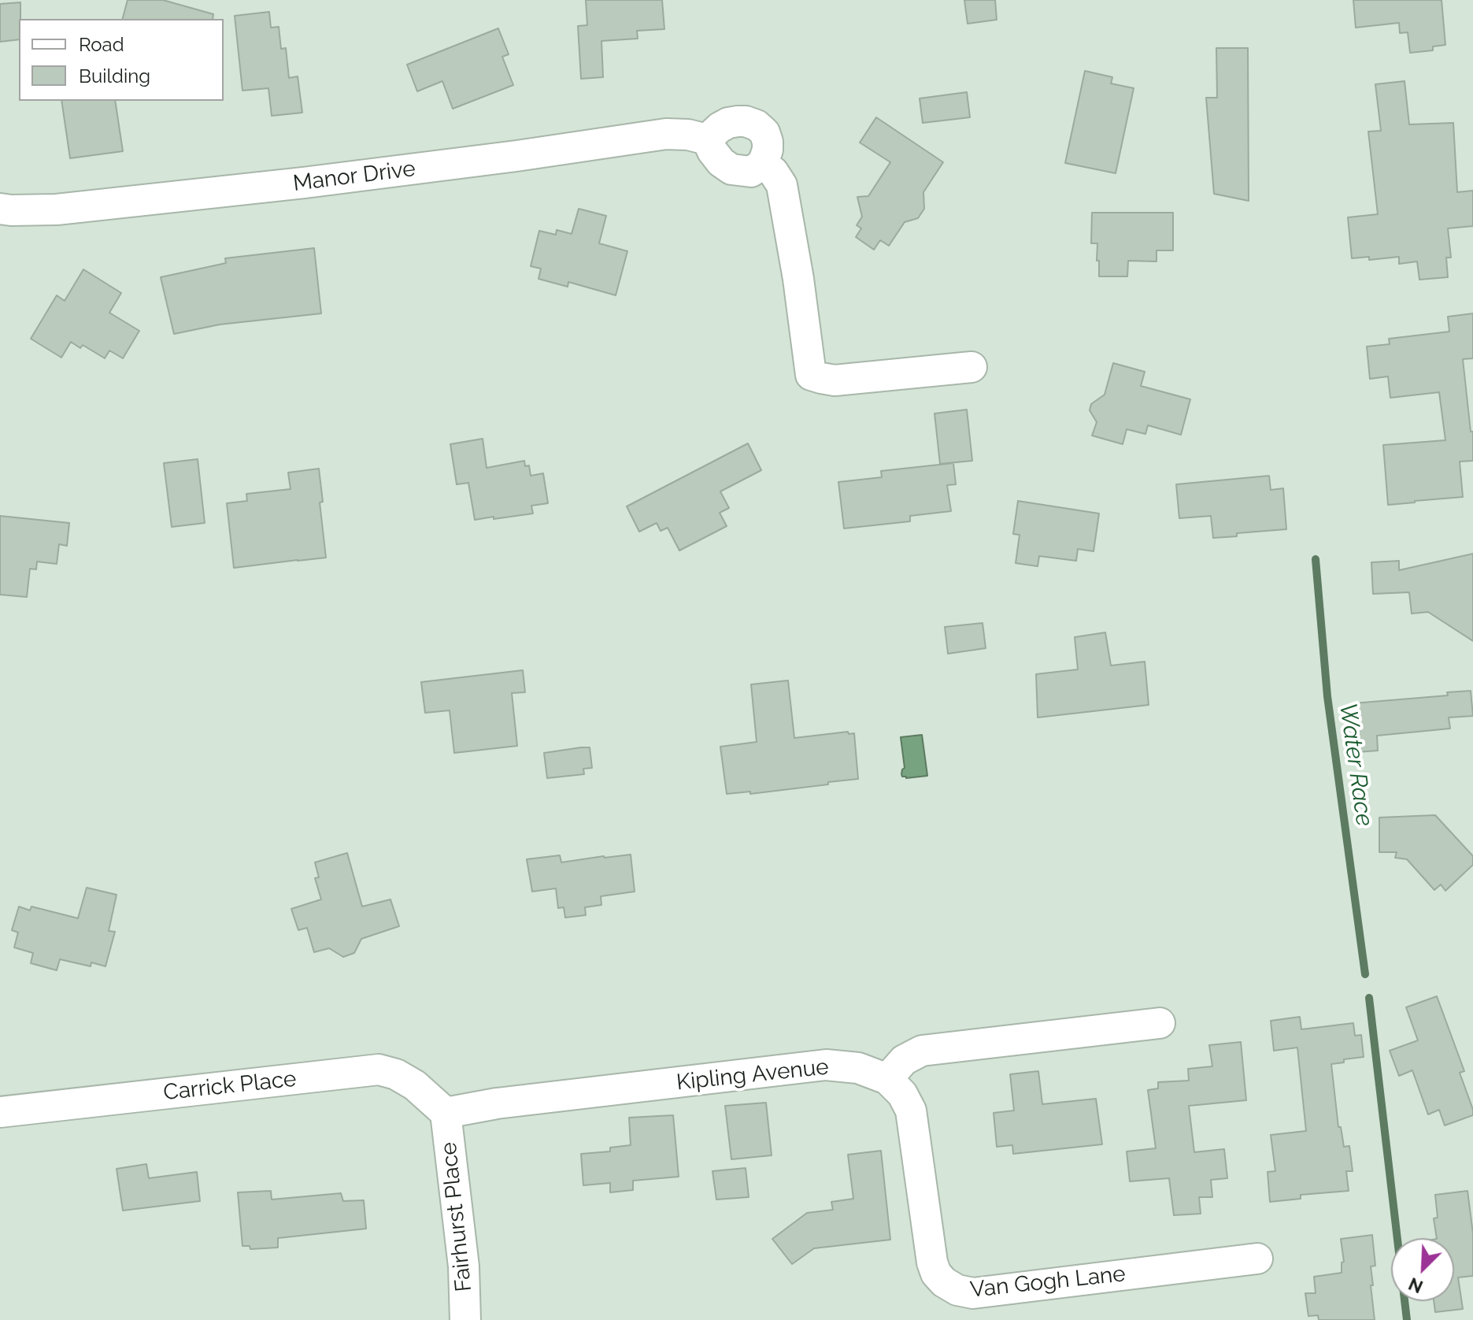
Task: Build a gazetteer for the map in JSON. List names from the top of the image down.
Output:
{
  "streets": {
    "street": [
      "Manor Drive",
      "Kipling Avenue",
      "Carrick Place",
      "Fairhurst Place",
      "Van Gogh Lane"
    ]
  },
  "crossings": [
    ["Kipling Avenue", "Carrick Place"],
    ["Kipling Avenue", "Fairhurst Place"],
    ["Kipling Avenue", "Van Gogh Lane"],
    ["Carrick Place", "Fairhurst Place"]
  ],
  "water": ["Water Race"],
  "legend": ["Road", "Building"],
  "north": "bottom left"
}
